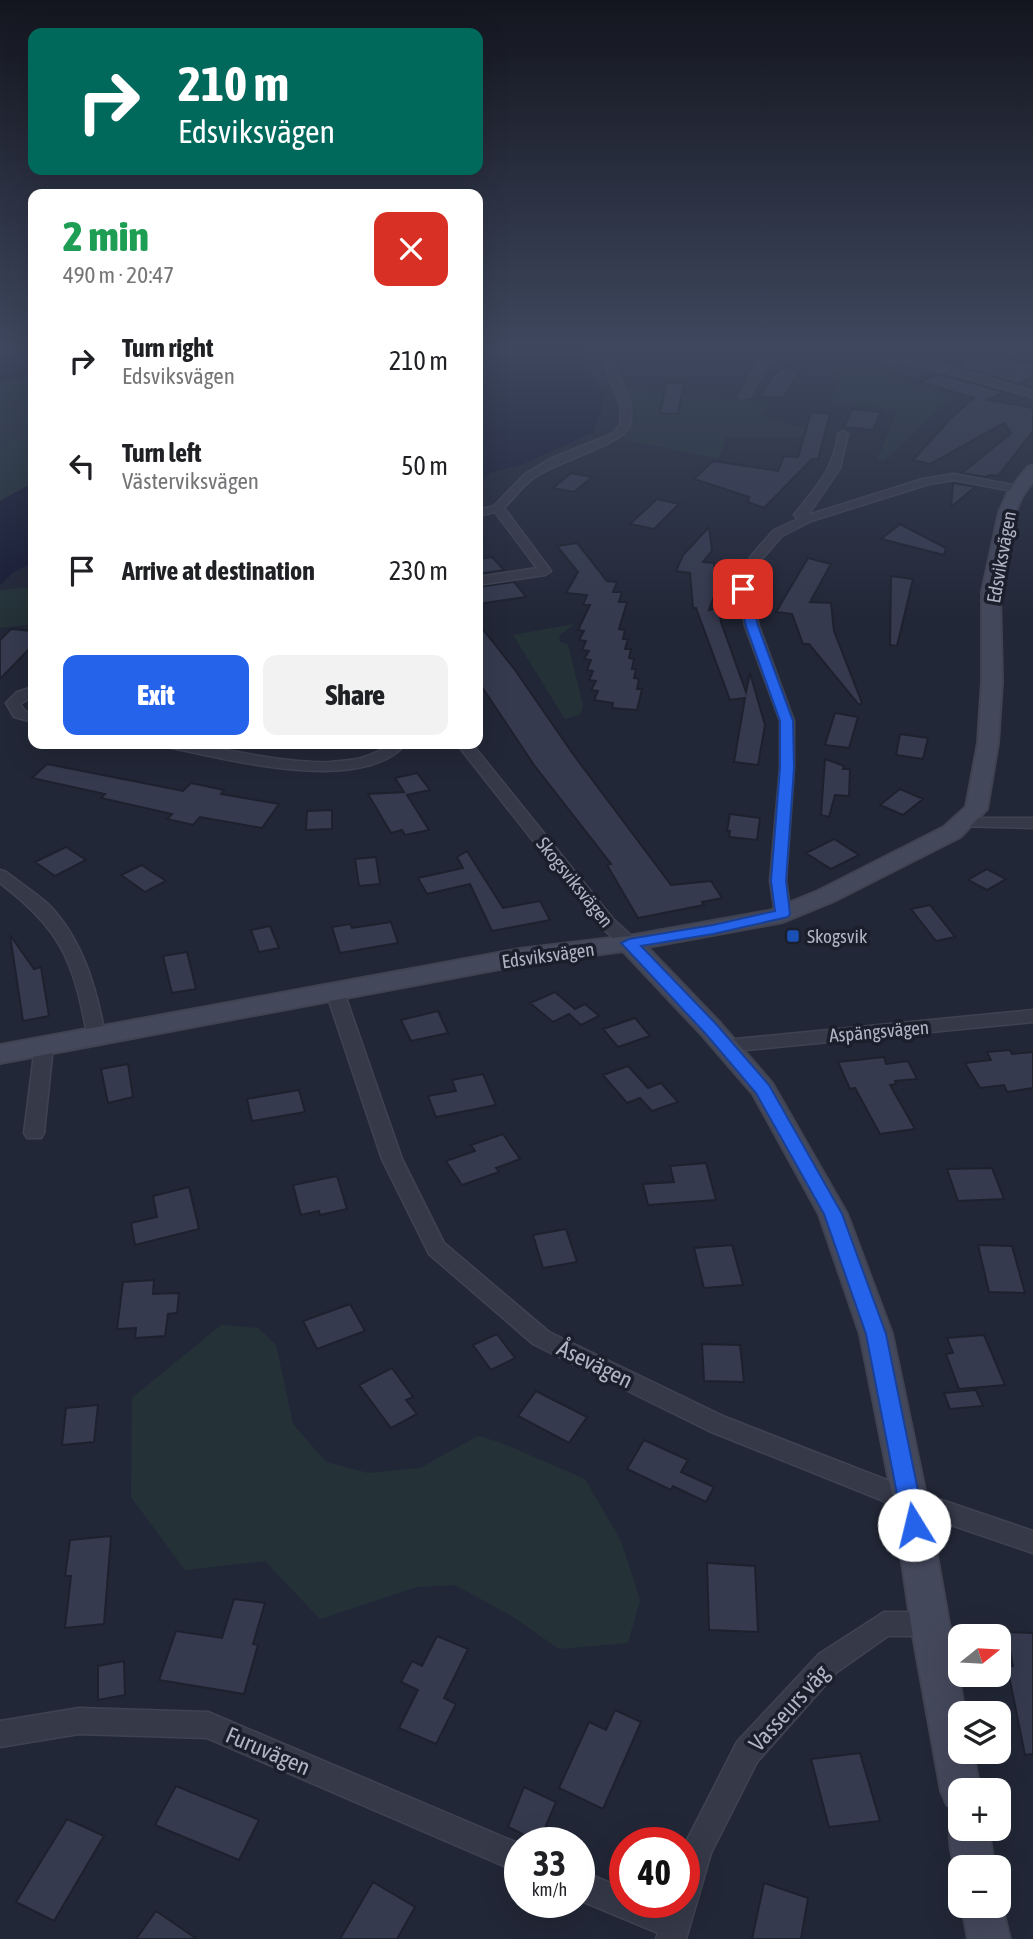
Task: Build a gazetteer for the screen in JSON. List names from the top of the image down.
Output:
{
  "streets": {
    "street": [
      "Edsviksvägen",
      "Skogsviksvägen",
      "Aspängsvägen",
      "Åsevägen",
      "Vasseurs väg",
      "Furuvägen"
    ]
  },
  "crossings": [
    ["Edsviksvägen", "Skogsviksvägen"],
    ["Edsviksvägen", "Åsevägen"],
    ["Skogsviksvägen", "Aspängsvägen"],
    ["Skogsviksvägen", "Åsevägen"],
    ["Skogsviksvägen", "Vasseurs väg"]
  ],
  "places": {
    "transit": ["Skogsvik"]
  },
  "north": "right",
  "page": {
    "turn": ["210 m", "Edsviksvägen"],
    "heading": ["2 min", "490 m · 20:47"],
    "list": [
      {
        "name": "Turn right",
        "note": "Edsviksvägen",
        "value": "210 m"
      },
      {
        "name": "Turn left",
        "note": "Västerviksvägen",
        "value": "50 m"
      },
      {
        "name": "Arrive at destination",
        "value": "230 m"
      }
    ],
    "buttons": ["Exit", "Share"],
    "map_buttons": ["+", "−"],
    "speed": "33 km/h",
    "limit": "40"
  }
}
